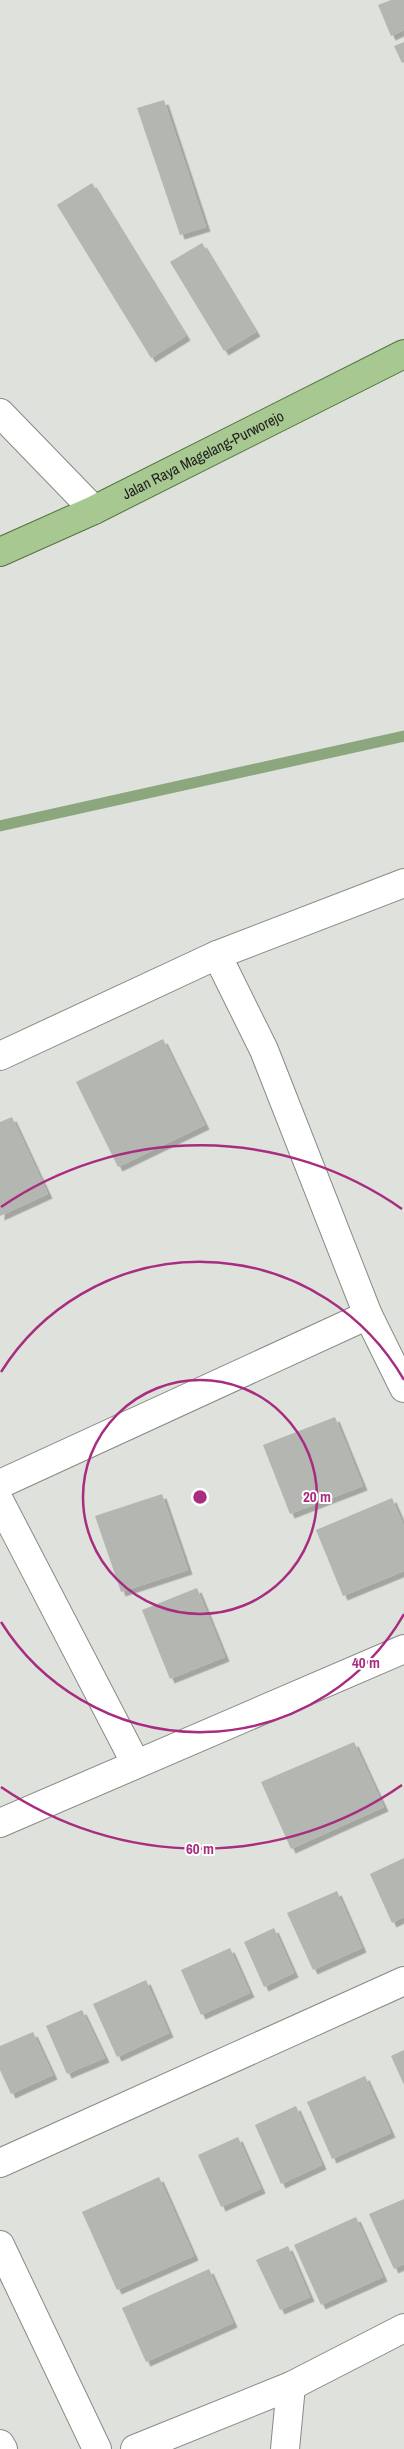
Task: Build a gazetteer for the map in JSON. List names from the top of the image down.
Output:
{
  "streets": {
    "main road": ["Jalan Raya Magelang-Purworejo"]
  },
  "rings": ["20 m", "40 m", "60 m"]
}
